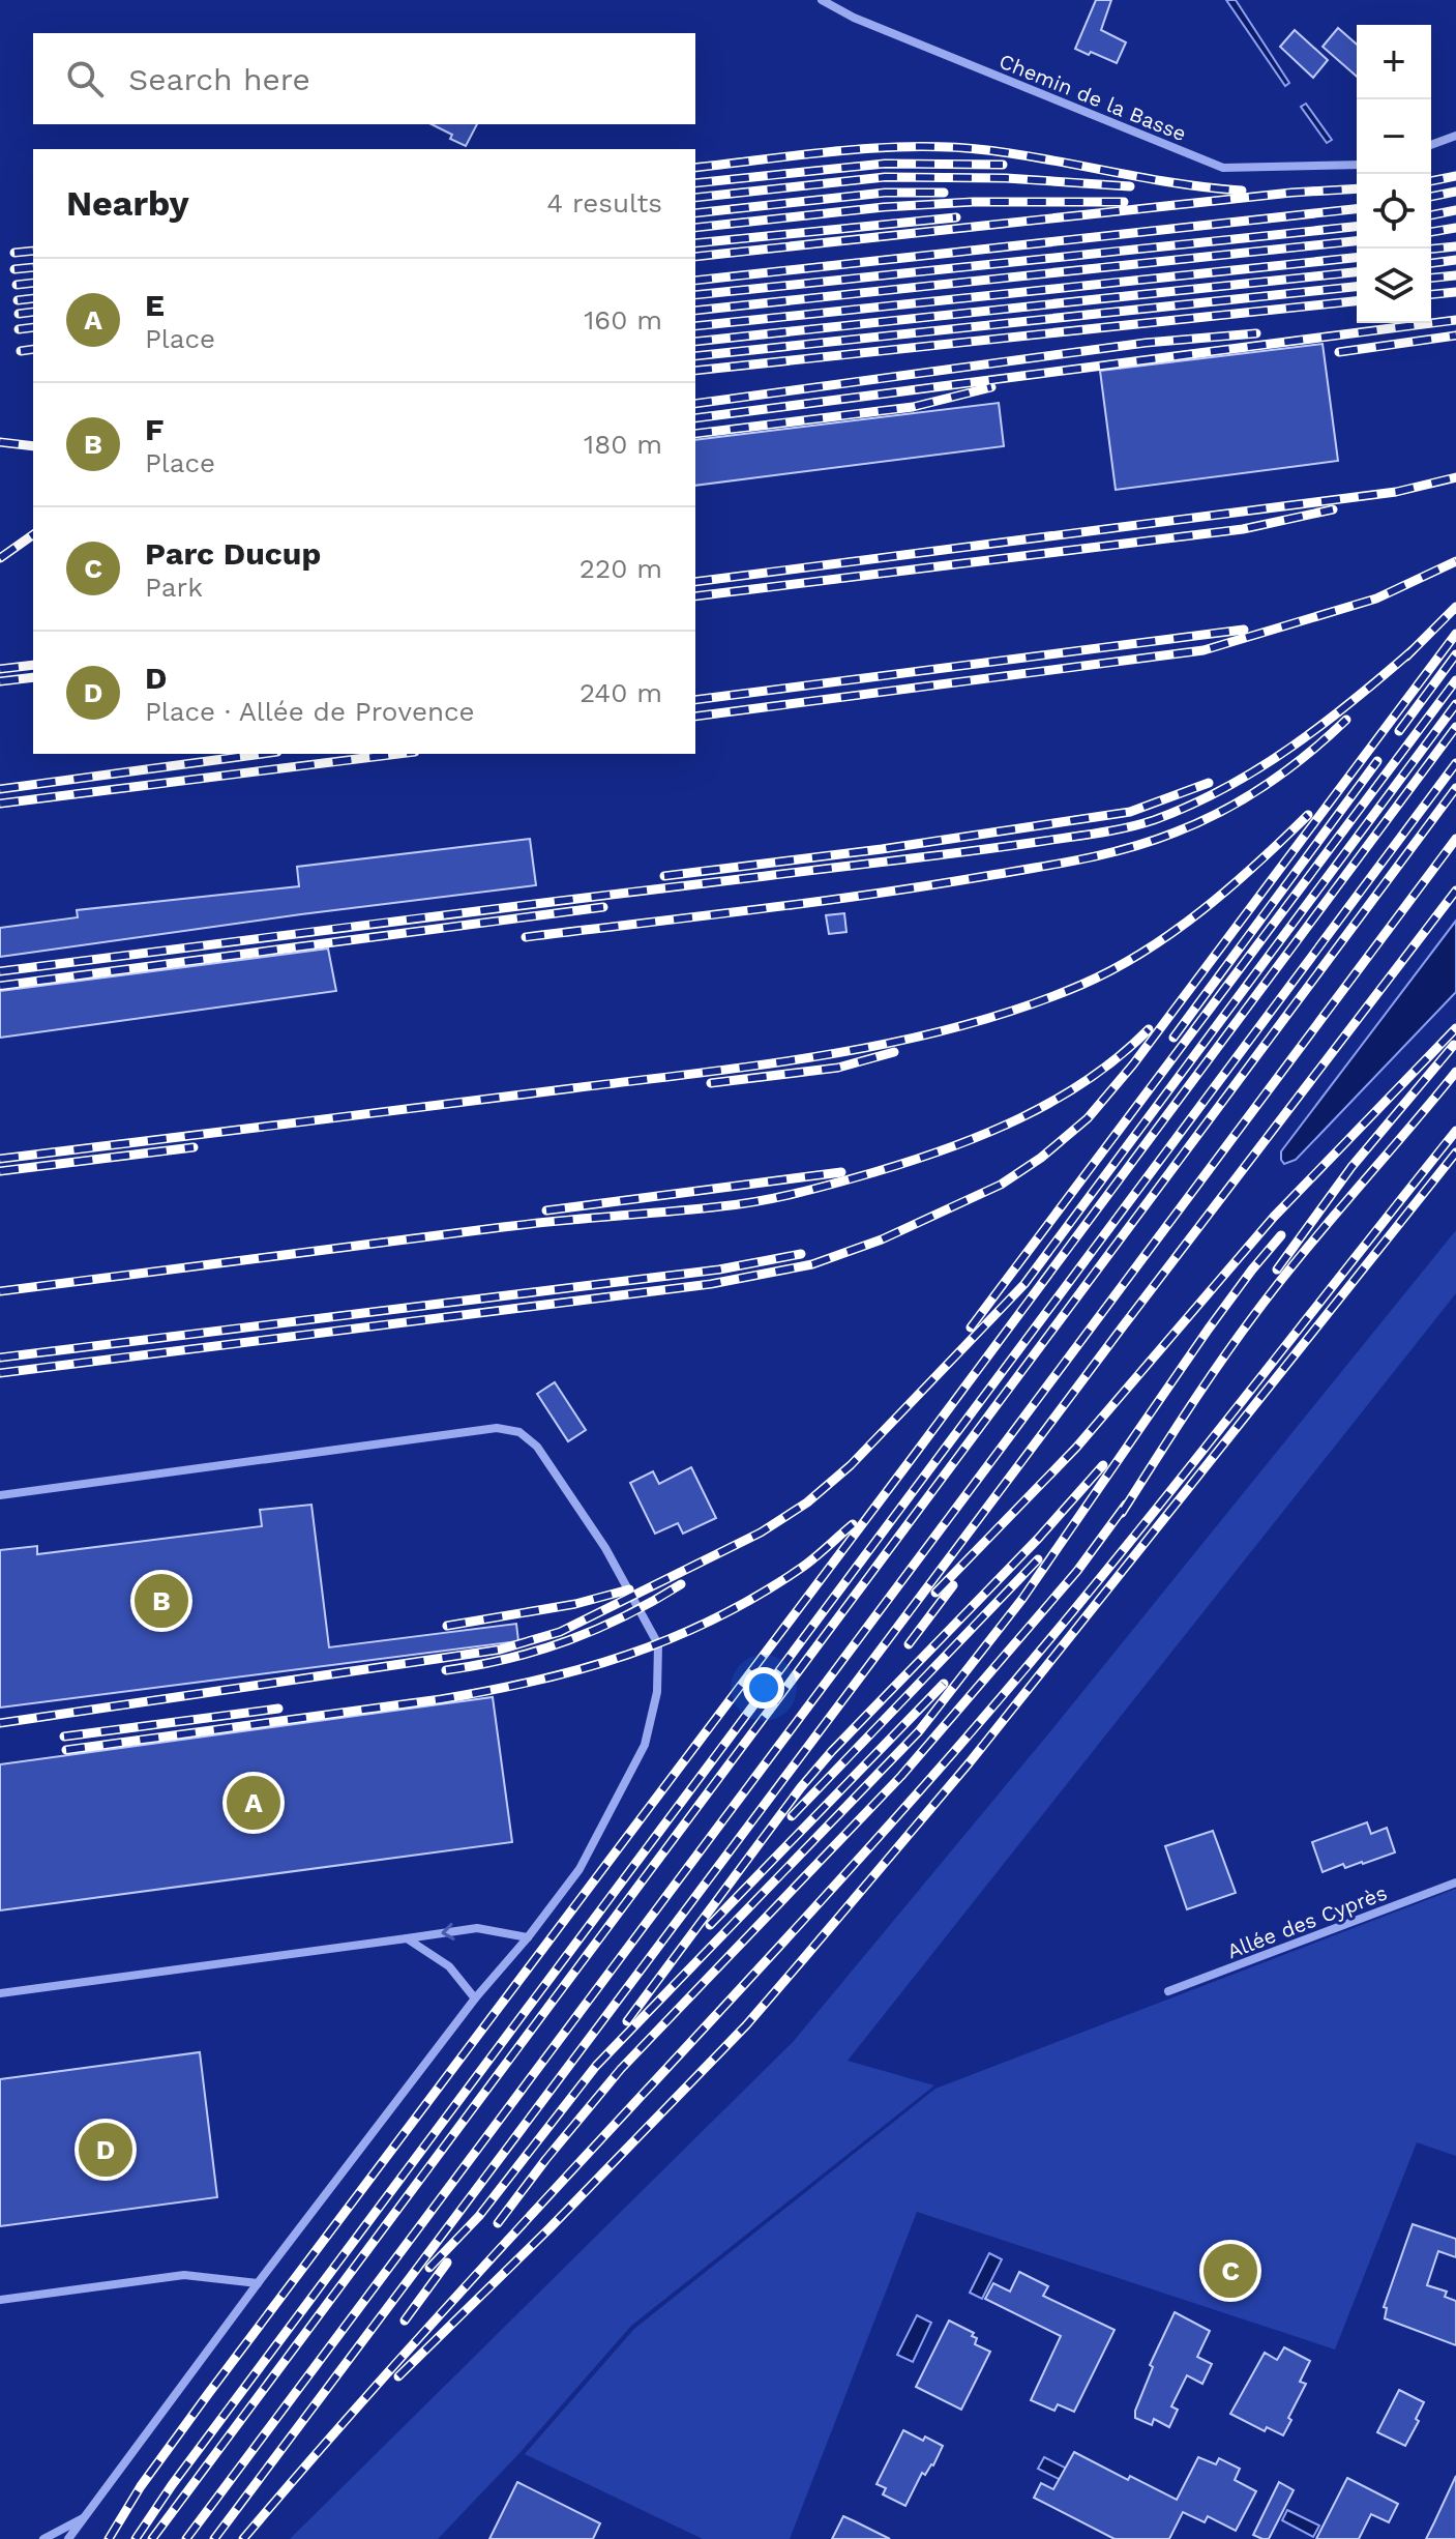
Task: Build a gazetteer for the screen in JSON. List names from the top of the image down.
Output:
{
  "streets": {
    "street": ["Chemin de la Basse", "Allée des Cyprès"]
  },
  "page": {
    "map_buttons": ["+", "−"],
    "search": "Search here",
    "heading": ["Nearby", "4 results"],
    "list": [
      {
        "mark": "A",
        "name": "E",
        "note": "Place",
        "value": "160 m"
      },
      {
        "mark": "B",
        "name": "F",
        "note": "Place",
        "value": "180 m"
      },
      {
        "mark": "C",
        "name": "Parc Ducup",
        "note": "Park",
        "value": "220 m"
      },
      {
        "mark": "D",
        "name": "D",
        "note": "Place · Allée de Provence",
        "value": "240 m"
      }
    ],
    "pins": [
      "B",
      "A",
      "D",
      "C"
    ]
  }
}
